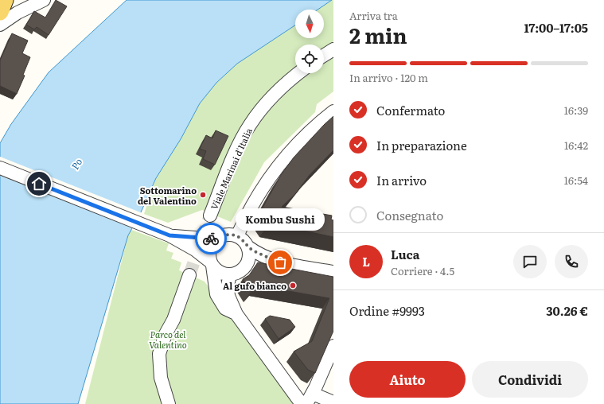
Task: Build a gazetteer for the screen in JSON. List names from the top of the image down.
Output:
{
  "streets": {
    "street": ["Viale Marinai d'Italia"]
  },
  "water": ["Po"],
  "parks": ["Parco del Valentino"],
  "places": ["Sottomarino del Valentino", "Kombu Sushi", "Al gufo bianco"],
  "north": "bottom",
  "page": {
    "heading": ["2 min", "Arriva tra", "17:00–17:05"],
    "panel": [
      "Luca",
      "Corriere · 4.5",
      "Ordine #9993",
      "30.26 €"
    ],
    "bar": "In arrivo · 120 m",
    "list": [
      ["Confermato", "16:39"],
      ["In preparazione", "16:42"],
      ["In arrivo", "16:54"],
      "Consegnato"
    ],
    "bubble": "Kombu Sushi",
    "round": "L",
    "buttons": ["Aiuto", "Condividi"]
  }
}
